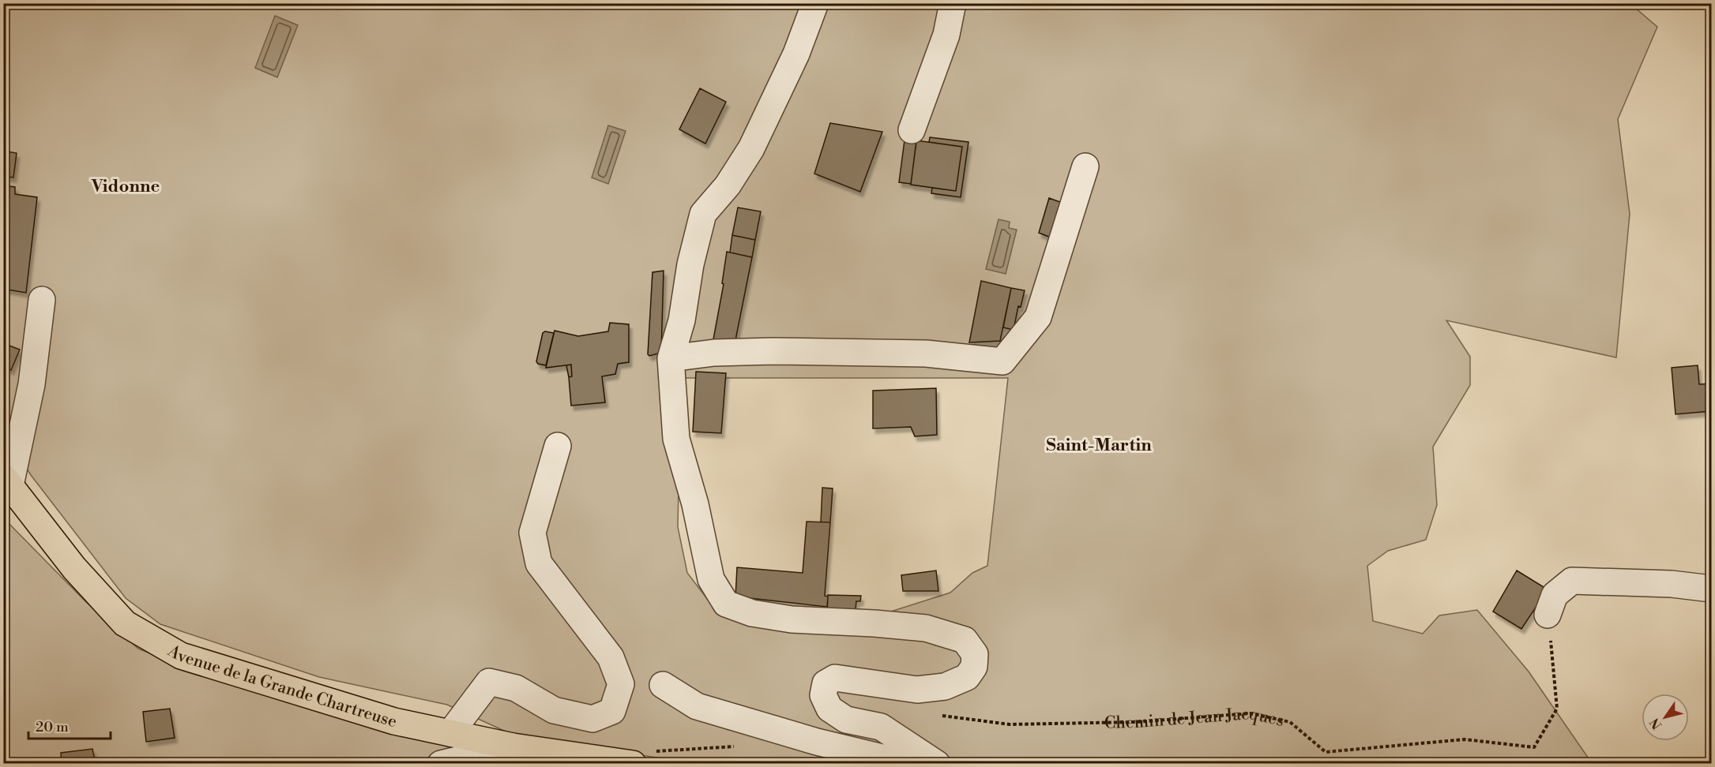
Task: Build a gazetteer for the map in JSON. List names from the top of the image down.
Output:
{
  "streets": {
    "main road": ["Avenue de la Grande Chartreuse"],
    "path": ["Chemin de Jean Jacques"]
  },
  "districts": ["Vidonne", "Saint-Martin"],
  "scale_bar": "20 m",
  "north": "bottom left"
}
